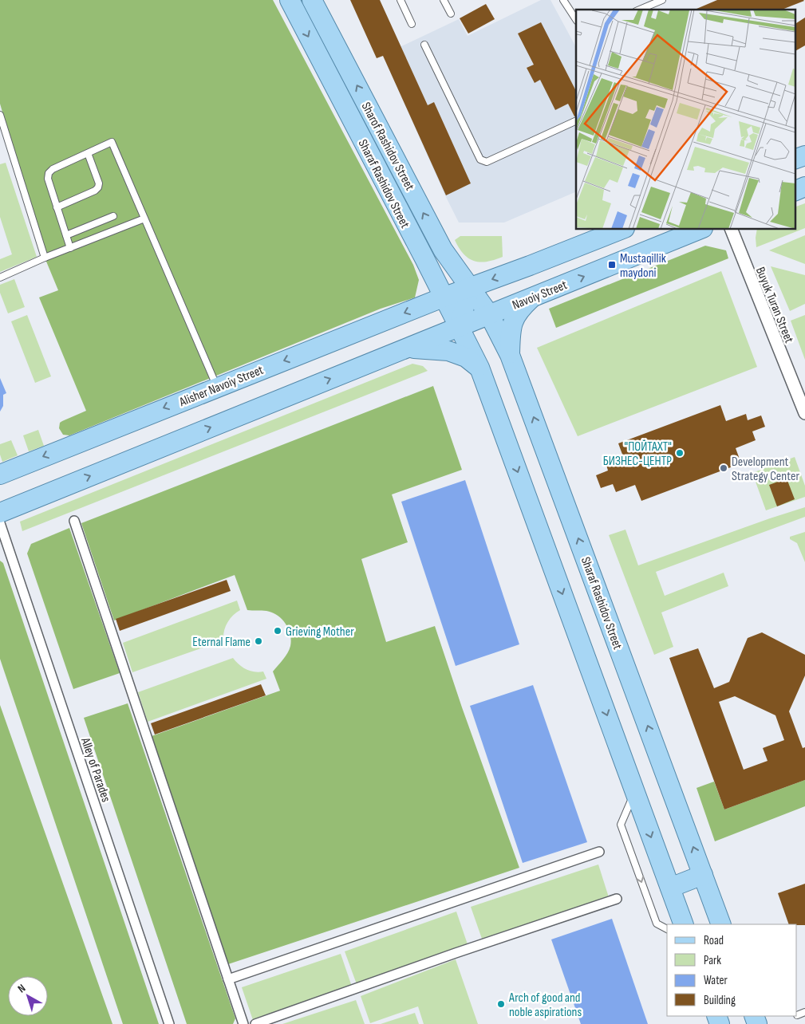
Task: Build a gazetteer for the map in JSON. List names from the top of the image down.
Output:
{
  "streets": {
    "main road": [
      "Sharof Rashidov Street",
      "Sharaf Rashidov Street",
      "Navoiy Street",
      "Alisher Navoiy Street"
    ],
    "street": ["Buyuk Turan Street", "Alley of Parades"]
  },
  "crossings": [
    ["Sharof Rashidov Street", "Sharaf Rashidov Street"],
    ["Sharaf Rashidov Street", "Navoiy Street"],
    ["Sharaf Rashidov Street", "Alisher Navoiy Street"]
  ],
  "one_way": ["Sharof Rashidov Street", "Navoiy Street", "Alisher Navoiy Street"],
  "places": {
    "transit": ["Mustaqillik maydoni"],
    "other": [
      "\"ПОЙТАХТ\" БИЗНЕС-ЦЕНТР",
      "Development Strategy Center",
      "Grieving Mother",
      "Eternal Flame",
      "Arch of good and noble aspirations"
    ]
  },
  "legend": [
    "Road",
    "Park",
    "Water",
    "Building"
  ],
  "north": "top left"
}
